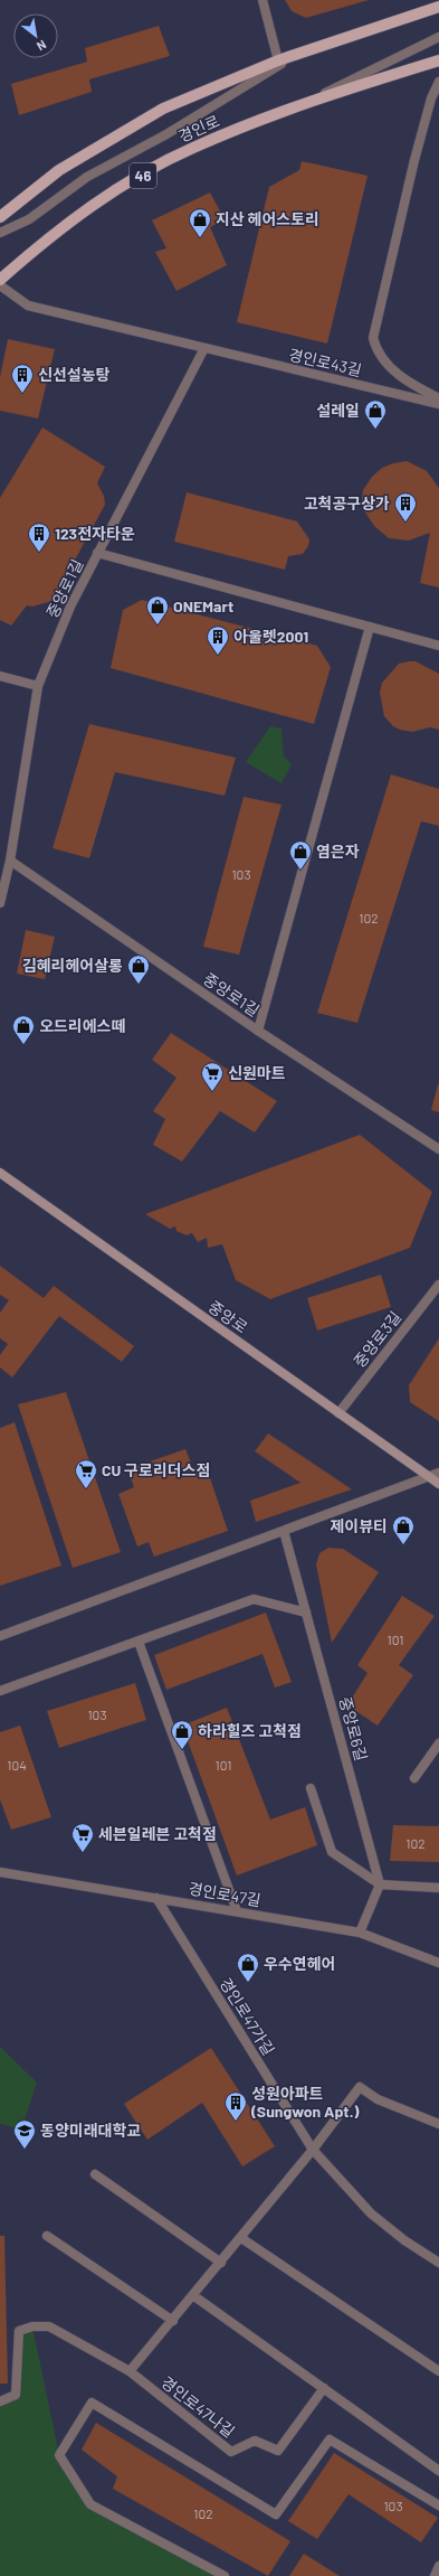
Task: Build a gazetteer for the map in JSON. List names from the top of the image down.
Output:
{
  "streets": {
    "main road": ["경인로", "46", "중앙로"],
    "street": [
      "경인로43길",
      "중앙로1길",
      "중앙로3길",
      "중앙로6길",
      "경인로47길",
      "경인로47가길",
      "경인로47나길"
    ]
  },
  "crossings": [
    ["경인로43길", "중앙로1길"],
    ["중앙로", "중앙로3길"],
    ["경인로47길", "경인로47가길"]
  ],
  "places": {
    "shop": [
      "지산 헤어스토리",
      "설레일",
      "ONEMart",
      "염은자",
      "김혜리헤어살롱",
      "오드리에스떼",
      "제이뷰티",
      "하라힐즈 고척점",
      "우수연헤어"
    ],
    "building": [
      "신선설농탕",
      "고척공구상가",
      "123전자타운",
      "아울렛2001",
      "성원아파트 (Sungwon Apt.)"
    ],
    "supermarket": ["신원마트", "CU 구로리더스점", "세븐일레븐 고척점"],
    "school or university": ["동양미래대학교"]
  },
  "house_numbers": [
    "103",
    "102",
    "101",
    "103",
    "104",
    "101",
    "102",
    "103",
    "102"
  ],
  "north": "bottom right"
}
